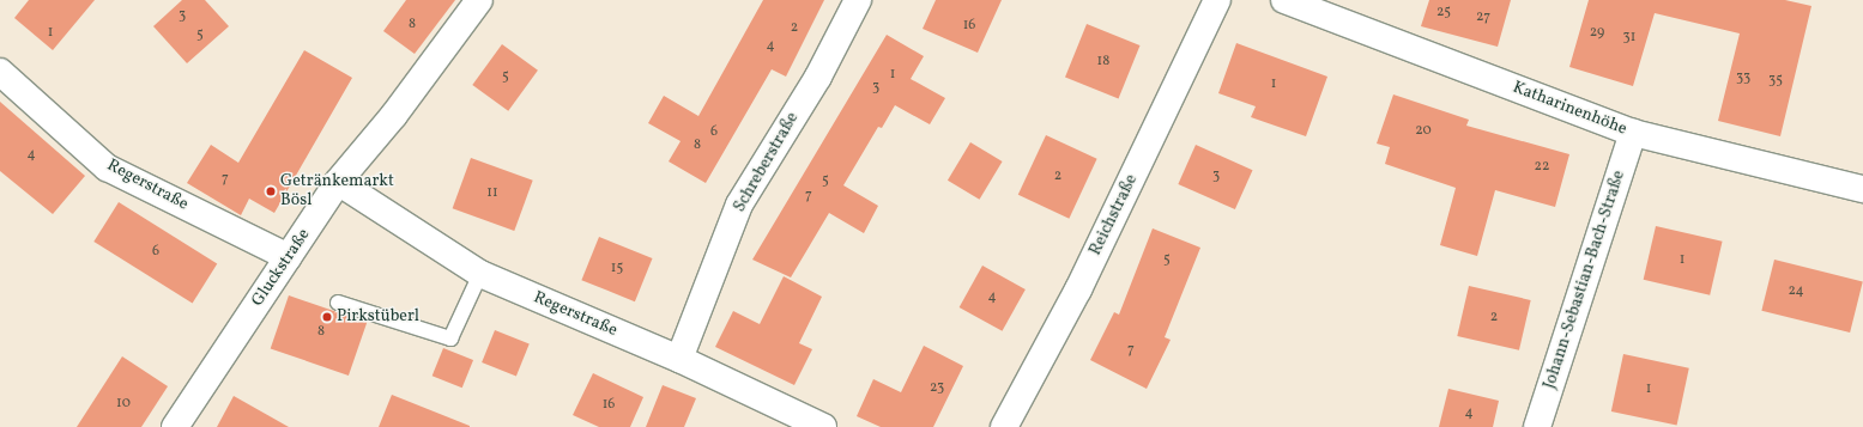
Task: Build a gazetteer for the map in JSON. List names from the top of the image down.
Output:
{
  "streets": {
    "street": [
      "Katharinenhöhe",
      "Schreberstraße",
      "Regerstraße",
      "Reichstraße",
      "Gluckstraße",
      "Johann-Sebastian-Bach-Straße"
    ]
  },
  "crossings": [
    ["Katharinenhöhe", "Johann-Sebastian-Bach-Straße"],
    ["Schreberstraße", "Regerstraße"],
    ["Regerstraße", "Gluckstraße"]
  ],
  "places": ["Getränkemarkt Bösl", "Pirkstüberl"],
  "house_numbers": [
    "25",
    "3",
    "27",
    "8",
    "16",
    "2",
    "1",
    "29",
    "5",
    "31",
    "4",
    "18",
    "1",
    "5",
    "33",
    "35",
    "1",
    "3",
    "20",
    "6",
    "8",
    "4",
    "22",
    "2",
    "3",
    "7",
    "5",
    "11",
    "7",
    "6",
    "5",
    "1",
    "15",
    "24",
    "4",
    "2",
    "8",
    "7",
    "23",
    "1",
    "10",
    "16",
    "4"
  ]
}
